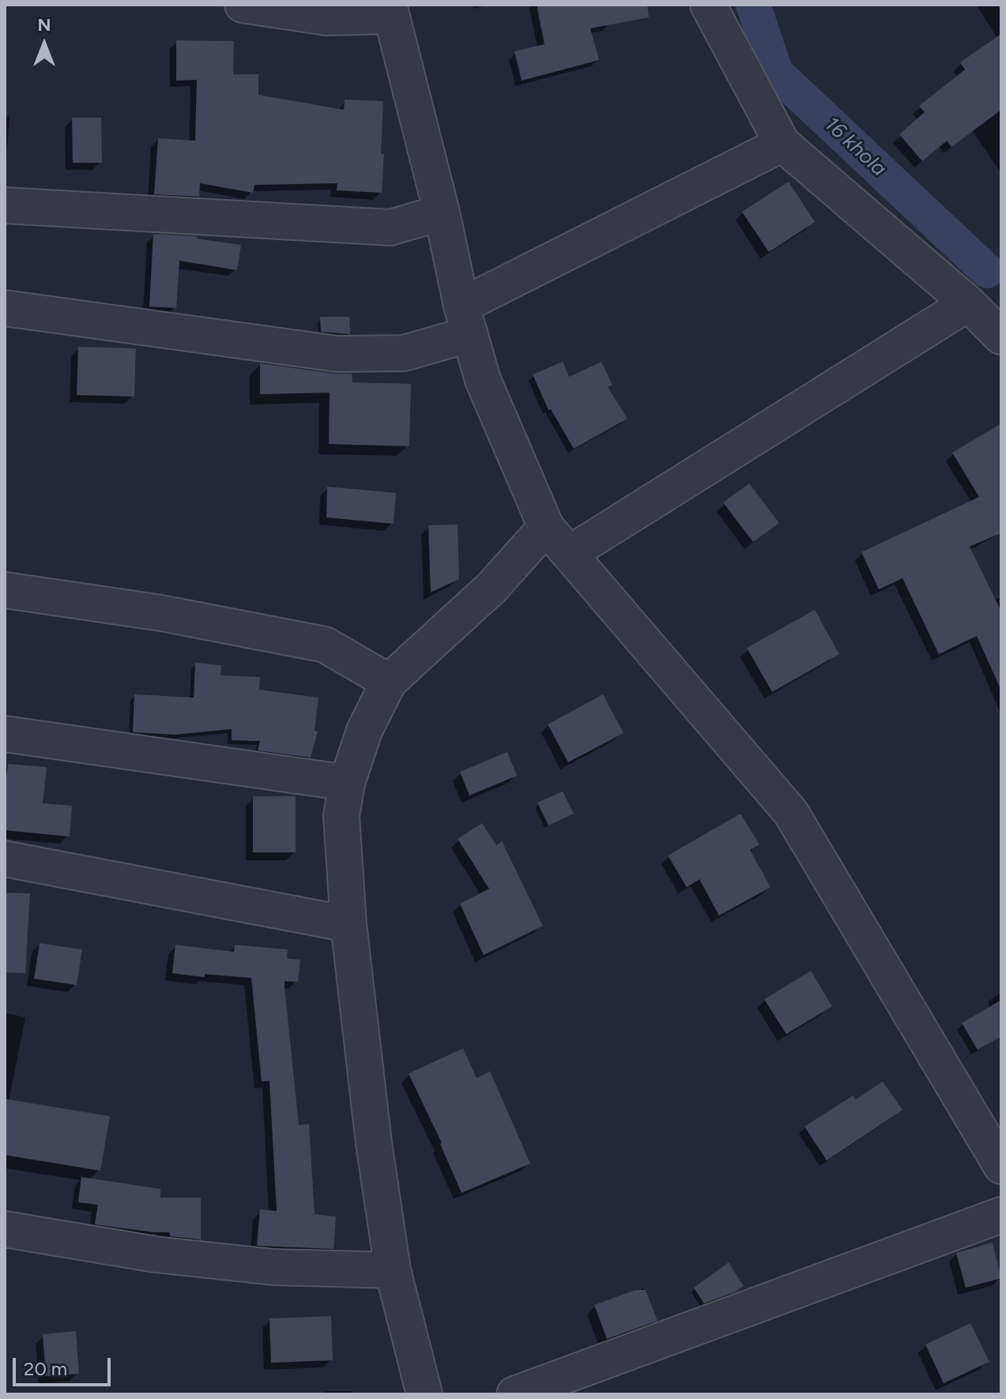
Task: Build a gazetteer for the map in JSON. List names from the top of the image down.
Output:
{
  "water": ["16 khola"],
  "scale_bar": "20 m",
  "north": "top"
}
